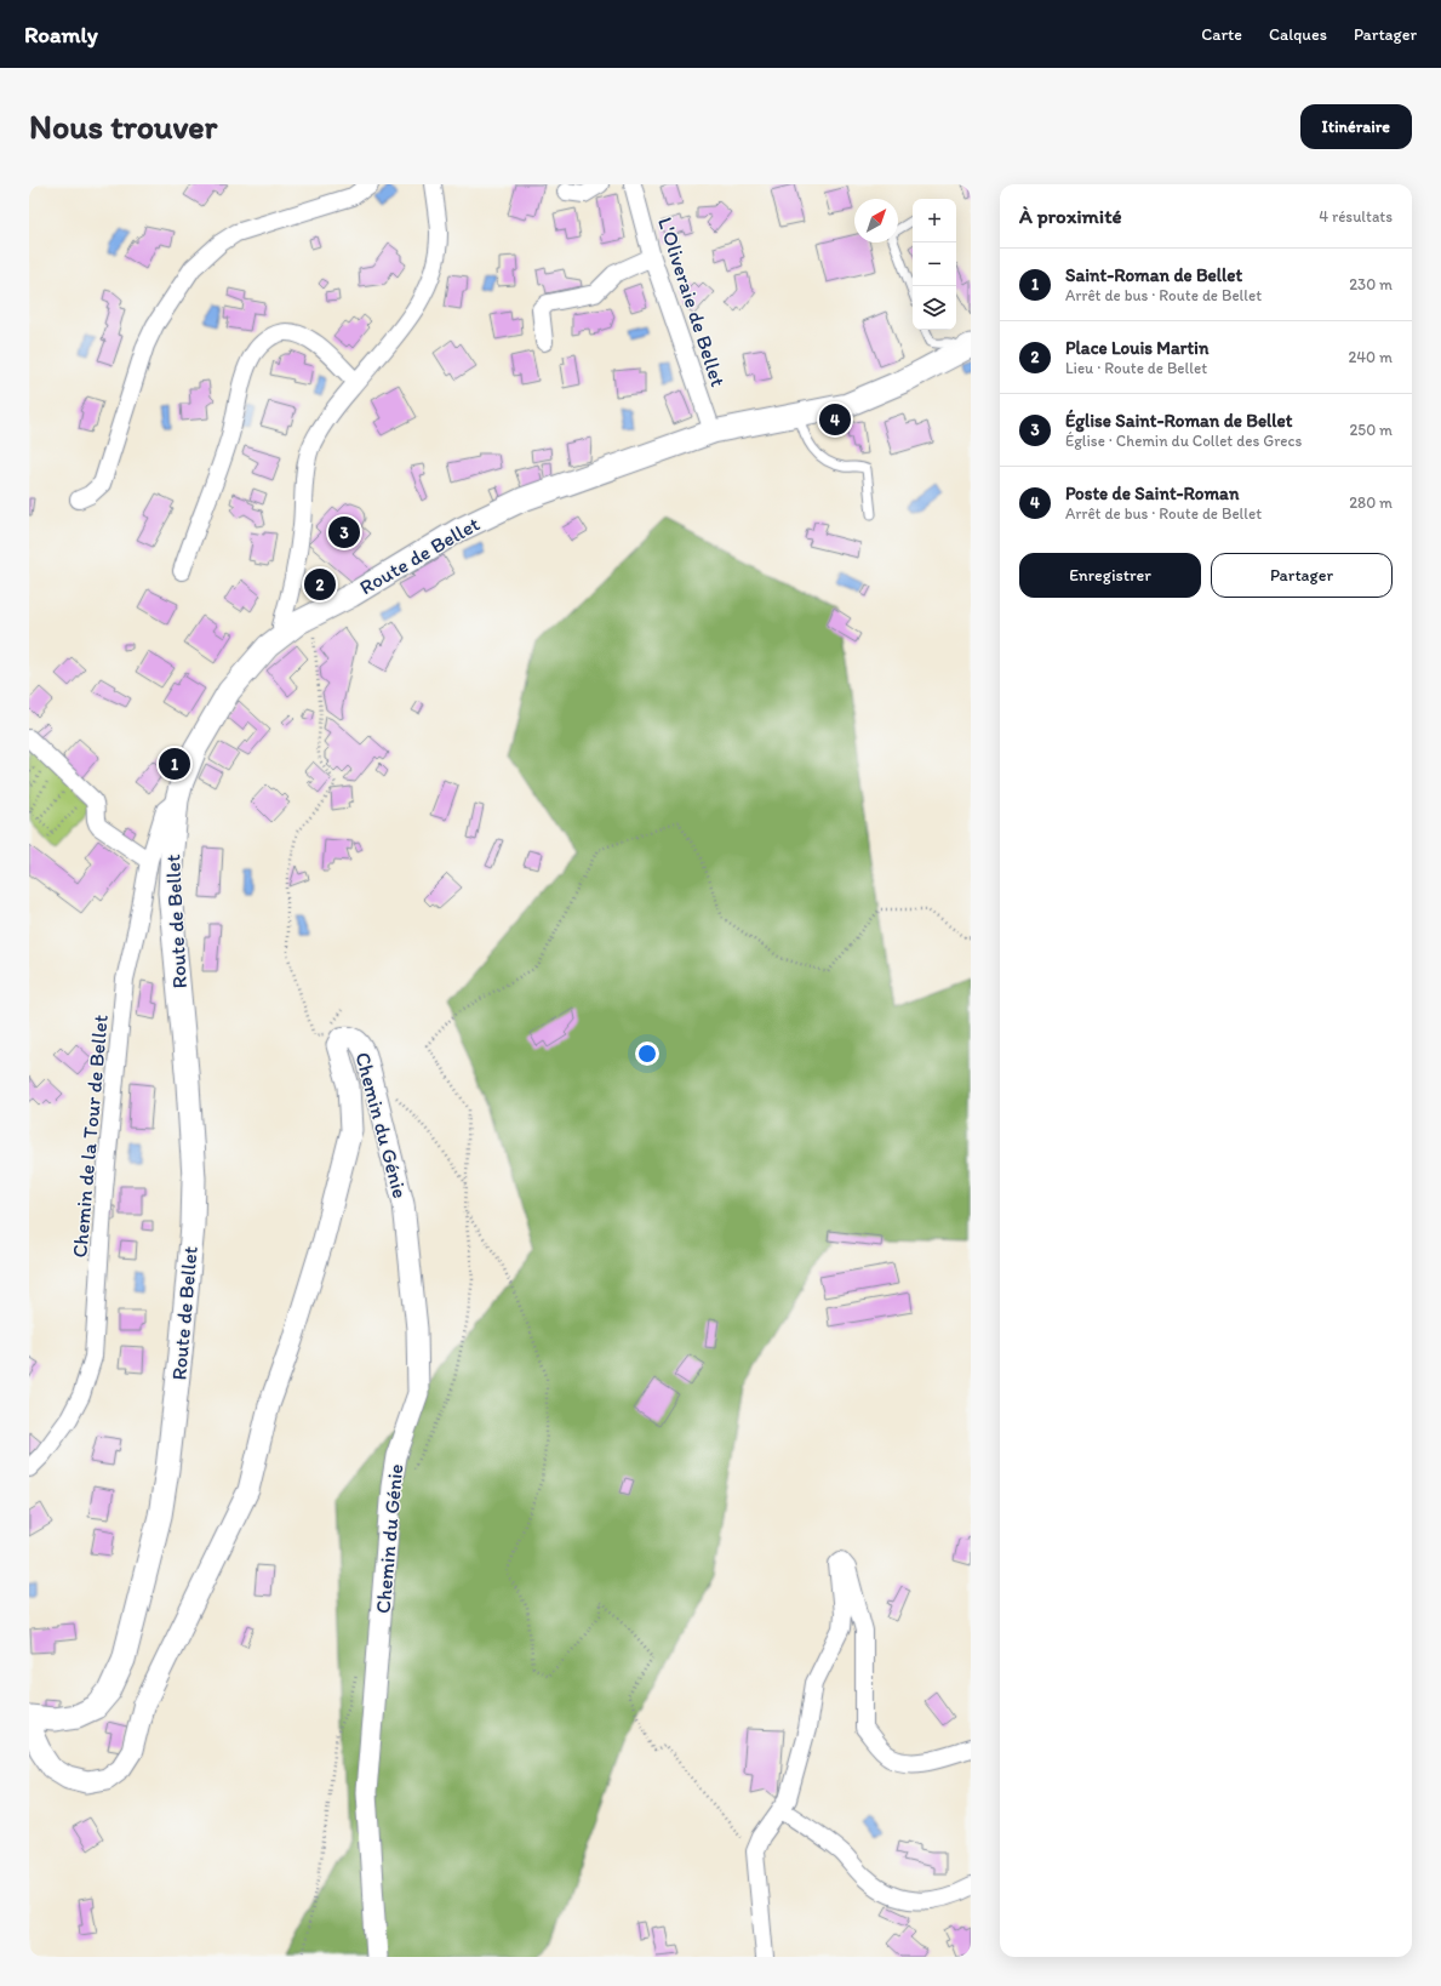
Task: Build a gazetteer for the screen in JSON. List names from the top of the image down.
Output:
{
  "streets": {
    "main road": ["Route de Bellet"],
    "street": ["L'Oliveraie de Bellet", "Chemin du Génie", "Chemin de la Tour de Bellet"]
  },
  "crossings": [
    ["L'Oliveraie de Bellet", "Route de Bellet"],
    ["Route de Bellet", "Chemin du Génie"],
    ["Route de Bellet", "Chemin de la Tour de Bellet"]
  ],
  "north": "top right",
  "page": {
    "header": "Roamly",
    "nav": ["Carte", "Calques", "Partager"],
    "buttons": [
      "Itinéraire",
      ["Enregistrer", "Partager"]
    ],
    "title": "Nous trouver",
    "heading": ["À proximité", "4 résultats"],
    "map_buttons": ["+", "−"],
    "list": [
      {
        "mark": "1",
        "name": "Saint-Roman de Bellet",
        "note": "Arrêt de bus · Route de Bellet",
        "value": "230 m"
      },
      {
        "mark": "2",
        "name": "Place Louis Martin",
        "note": "Lieu · Route de Bellet",
        "value": "240 m"
      },
      {
        "mark": "3",
        "name": "Église Saint-Roman de Bellet",
        "note": "Église · Chemin du Collet des Grecs",
        "value": "250 m"
      },
      {
        "mark": "4",
        "name": "Poste de Saint-Roman",
        "note": "Arrêt de bus · Route de Bellet",
        "value": "280 m"
      }
    ],
    "pins": [
      "4",
      "3",
      "2",
      "1"
    ]
  }
}
